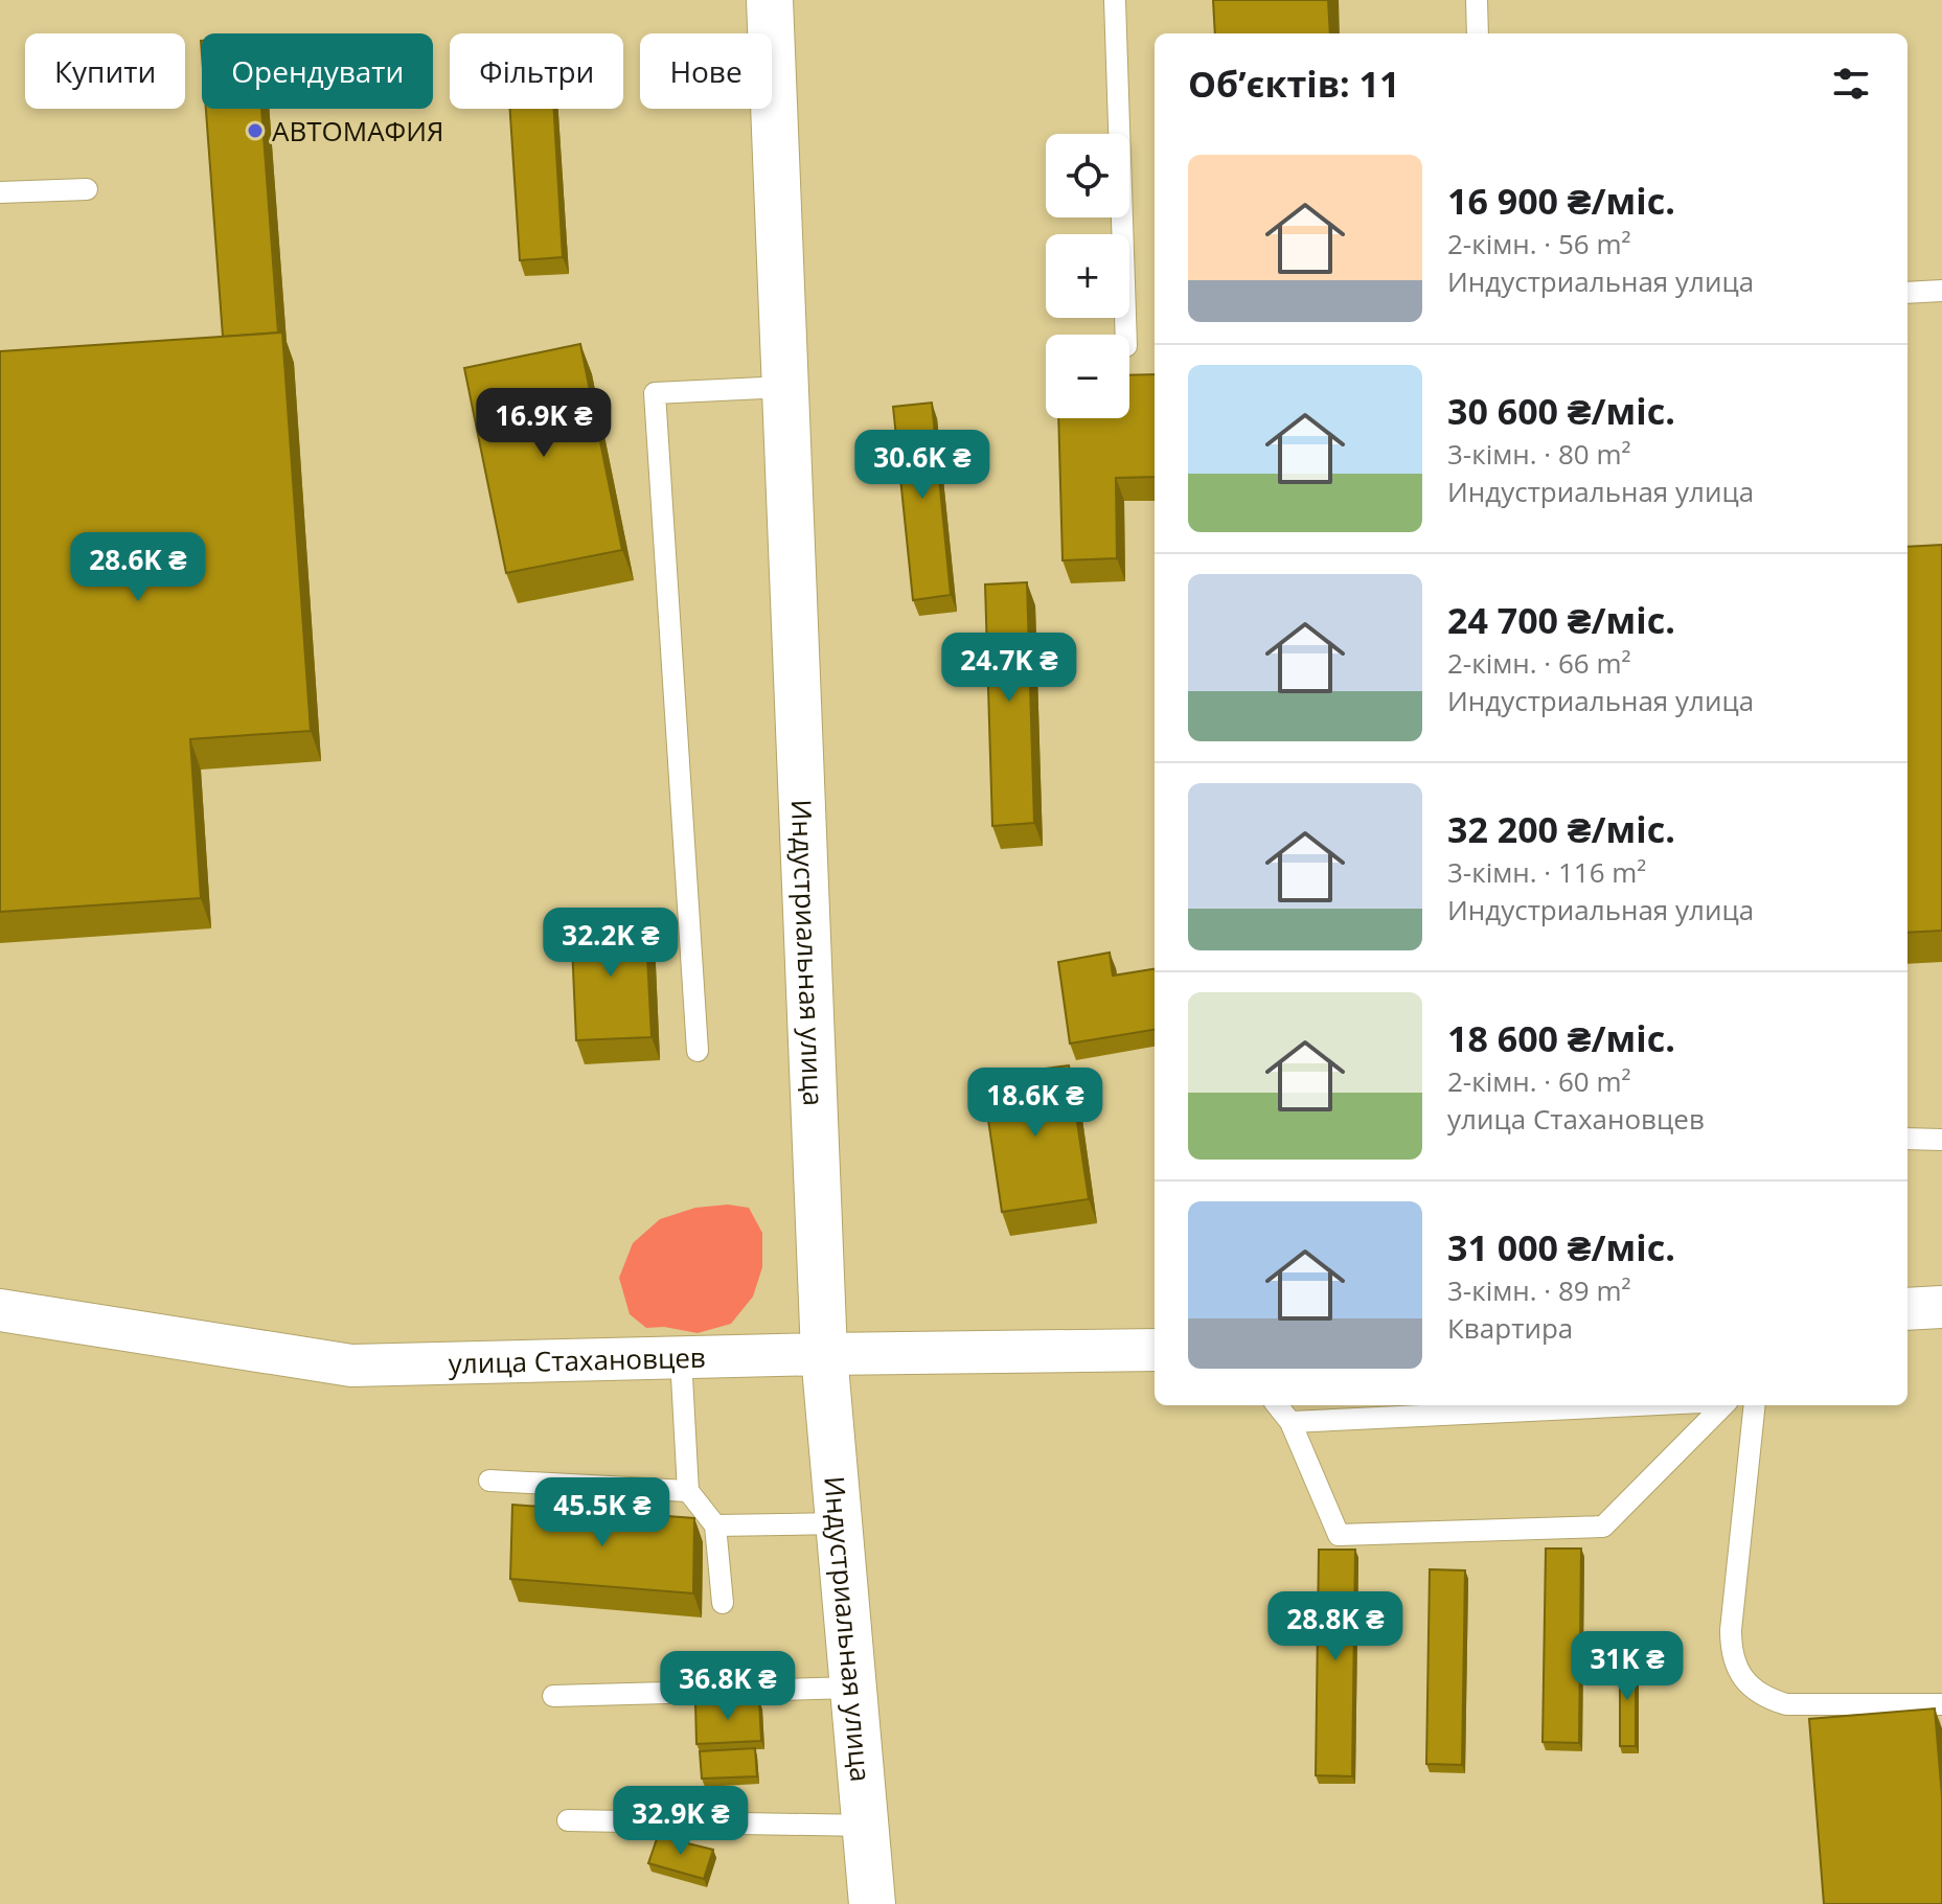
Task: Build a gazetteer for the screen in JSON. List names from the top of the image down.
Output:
{
  "streets": {
    "main road": ["Индустриальная улица"],
    "street": ["улица Стахановцев"]
  },
  "crossings": [
    ["Индустриальная улица", "улица Стахановцев"]
  ],
  "places": ["АВТОМАФИЯ"],
  "page": {
    "chip": [
      "Купити",
      "Орендувати",
      "Фільтри",
      "Нове"
    ],
    "heading": "Об’єктів: 11",
    "map_buttons": ["+", "−"],
    "list": [
      {
        "name": "16 900 ₴/міс.",
        "note": "2-кімн. · 56 m² · Индустриальная улица"
      },
      {
        "name": "30 600 ₴/міс.",
        "note": "3-кімн. · 80 m² · Индустриальная улица"
      },
      {
        "name": "24 700 ₴/міс.",
        "note": "2-кімн. · 66 m² · Индустриальная улица"
      },
      {
        "name": "32 200 ₴/міс.",
        "note": "3-кімн. · 116 m² · Индустриальная улица"
      },
      {
        "name": "18 600 ₴/міс.",
        "note": "2-кімн. · 60 m² · улица Стахановцев"
      },
      {
        "name": "31 000 ₴/міс.",
        "note": "3-кімн. · 89 m² · Квартира"
      }
    ],
    "price": [
      "16.9K ₴",
      "30.6K ₴",
      "28.6K ₴",
      "24.7K ₴",
      "32.2K ₴",
      "18.6K ₴",
      "45.5K ₴",
      "28.8K ₴",
      "31K ₴",
      "36.8K ₴",
      "32.9K ₴"
    ]
  }
}
